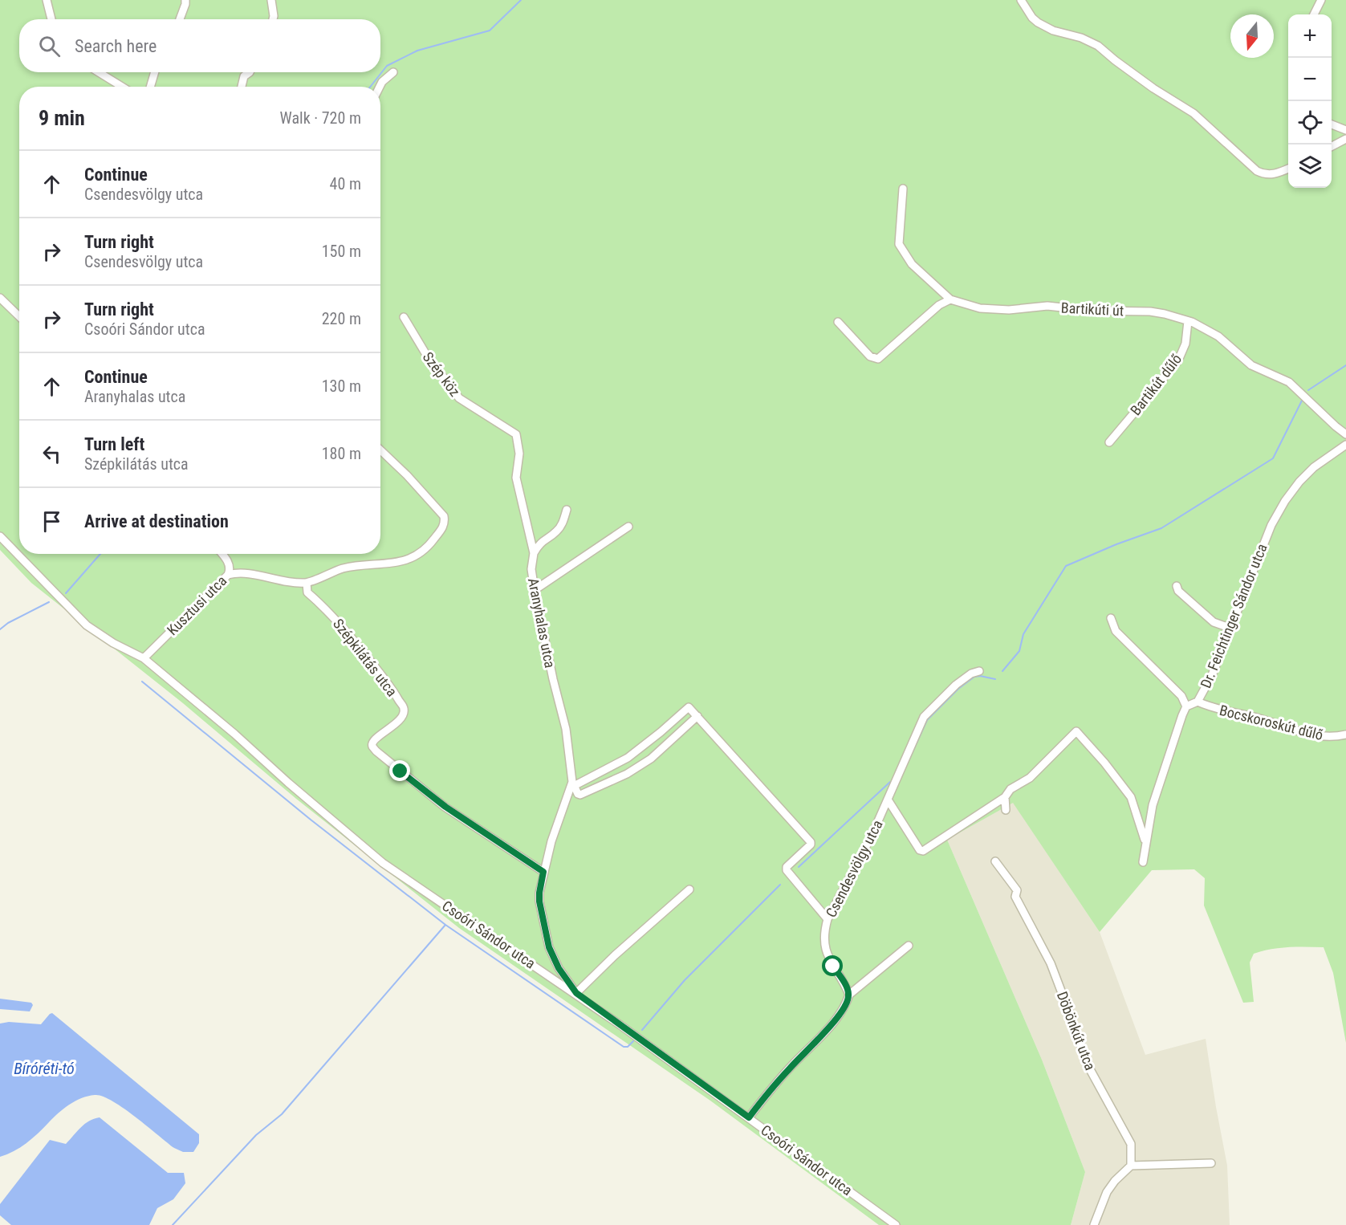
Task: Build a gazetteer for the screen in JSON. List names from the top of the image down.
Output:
{
  "streets": {
    "street": [
      "Bartikúti út",
      "Szép köz",
      "Bartikút dűlő",
      "Kusztusi utca",
      "Dr. Feichtinger Sándor utca",
      "Aranyhalas utca",
      "Szépkilátás utca",
      "Bocskoroskút dűlő",
      "Csendesvölgy utca",
      "Csoóri Sándor utca",
      "Döbönkút utca"
    ]
  },
  "crossings": [
    ["Bartikúti út", "Bartikút dűlő"],
    ["Szép köz", "Aranyhalas utca"],
    ["Kusztusi utca", "Csoóri Sándor utca"],
    ["Dr. Feichtinger Sándor utca", "Bocskoroskút dűlő"],
    ["Aranyhalas utca", "Szépkilátás utca"],
    ["Aranyhalas utca", "Csoóri Sándor utca"]
  ],
  "water": ["Bíróréti-tó"],
  "north": "bottom",
  "page": {
    "map_buttons": ["+", "−"],
    "search": "Search here",
    "heading": ["9 min", "Walk · 720 m"],
    "list": [
      ["Continue", "Csendesvölgy utca", "40 m"],
      ["Turn right", "Csendesvölgy utca", "150 m"],
      ["Turn right", "Csoóri Sándor utca", "220 m"],
      ["Continue", "Aranyhalas utca", "130 m"],
      ["Turn left", "Szépkilátás utca", "180 m"],
      "Arrive at destination"
    ]
  }
}
